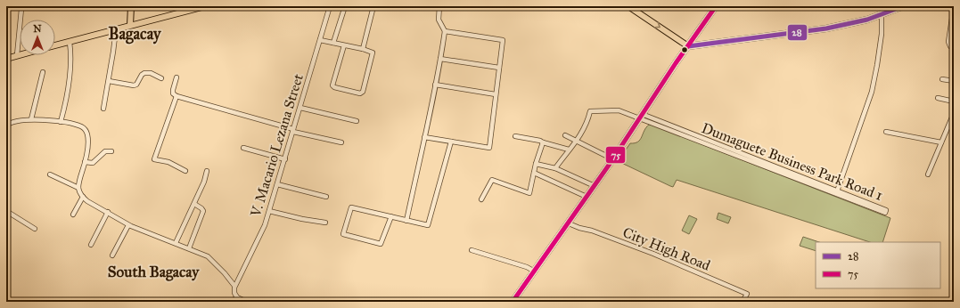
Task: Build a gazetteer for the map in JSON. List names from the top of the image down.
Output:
{
  "streets": {
    "street": ["V. Macario Lezana Street", "Dumaguete Business Park Road 1", "City High Road"]
  },
  "districts": ["Bagacay", "South Bagacay"],
  "lines": ["transit line 28", "transit line 75"],
  "legend": ["28", "75"],
  "north": "top"
}
